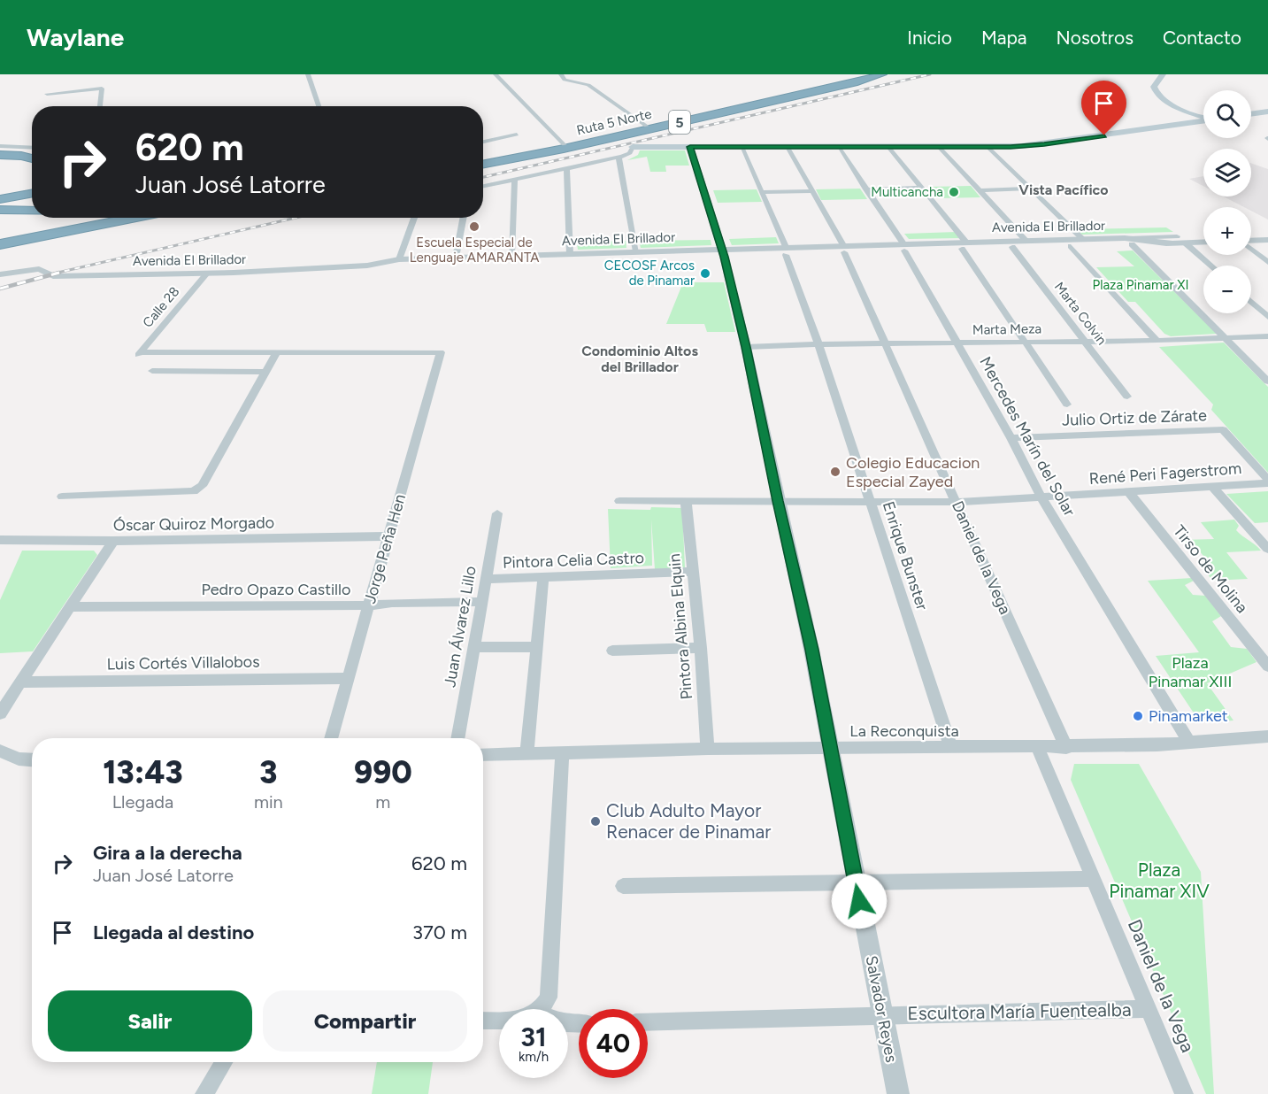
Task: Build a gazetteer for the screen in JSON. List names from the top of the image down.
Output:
{
  "streets": {
    "highway": ["Ruta 5 Norte", "5"],
    "street": [
      "Avenida El Brillador",
      "Calle 28",
      "Marta Colvin",
      "Marta Meza",
      "Julio Ortiz de Zárate",
      "Mercedes Marín del Solar",
      "René Peri Fagerstrom",
      "Óscar Quiroz Morgado",
      "Jorge Peña Hen",
      "Enrique Bunster",
      "Daniel de la Vega",
      "Pintora Celia Castro",
      "Tirso de Molina",
      "Pedro Opazo Castillo",
      "Juan Álvarez Lillo",
      "Pintora Albina Elquin",
      "Luis Cortés Villalobos",
      "La Reconquista",
      "Salvador Reyes",
      "Escultora María Fuentealba"
    ]
  },
  "crossings": [
    ["Avenida El Brillador", "Calle 28"],
    ["Avenida El Brillador", "Marta Colvin"],
    ["Avenida El Brillador", "Mercedes Marín del Solar"],
    ["Avenida El Brillador", "Enrique Bunster"],
    ["Avenida El Brillador", "Daniel de la Vega"],
    ["Avenida El Brillador", "Salvador Reyes"],
    ["Calle 28", "Jorge Peña Hen"],
    ["Marta Colvin", "Marta Meza"],
    ["Marta Meza", "Mercedes Marín del Solar"],
    ["Marta Meza", "Enrique Bunster"],
    ["Marta Meza", "Daniel de la Vega"],
    ["Marta Meza", "Salvador Reyes"],
    ["Julio Ortiz de Zárate", "Mercedes Marín del Solar"],
    ["Julio Ortiz de Zárate", "René Peri Fagerstrom"],
    ["Mercedes Marín del Solar", "René Peri Fagerstrom"],
    ["Mercedes Marín del Solar", "La Reconquista"],
    ["René Peri Fagerstrom", "Enrique Bunster"],
    ["René Peri Fagerstrom", "Daniel de la Vega"],
    ["René Peri Fagerstrom", "Tirso de Molina"],
    ["René Peri Fagerstrom", "Pintora Albina Elquin"],
    ["René Peri Fagerstrom", "Salvador Reyes"],
    ["Óscar Quiroz Morgado", "Jorge Peña Hen"],
    ["Jorge Peña Hen", "Pedro Opazo Castillo"],
    ["Jorge Peña Hen", "Luis Cortés Villalobos"],
    ["Enrique Bunster", "La Reconquista"],
    ["Daniel de la Vega", "La Reconquista"],
    ["Daniel de la Vega", "Escultora María Fuentealba"],
    ["Pintora Celia Castro", "Juan Álvarez Lillo"],
    ["Pintora Celia Castro", "Pintora Albina Elquin"],
    ["Pedro Opazo Castillo", "Juan Álvarez Lillo"],
    ["Pintora Albina Elquin", "La Reconquista"],
    ["La Reconquista", "Salvador Reyes"],
    ["Salvador Reyes", "Escultora María Fuentealba"]
  ],
  "districts": ["Vista Pacífico", "Condominio Altos del Brillador"],
  "parks": ["Plaza Pinamar XI", "Plaza Pinamar XIII", "Plaza Pinamar XIV"],
  "places": [
    "Multicancha",
    "Escuela Especial de Lenguaje AMARANTA",
    "CECOSF Arcos de Pinamar",
    "Colegio Educacion Especial Zayed",
    "Pinamarket",
    "Club Adulto Mayor Renacer de Pinamar"
  ],
  "page": {
    "header": "Waylane",
    "nav": [
      "Inicio",
      "Mapa",
      "Nosotros",
      "Contacto"
    ],
    "map_buttons": ["+", "−"],
    "turn": ["620 m", "Juan José Latorre"],
    "eta": [
      "13:43",
      "Llegada",
      "3",
      "min",
      "990",
      "m"
    ],
    "list": [
      {
        "name": "Gira a la derecha",
        "note": "Juan José Latorre",
        "value": "620 m"
      },
      {
        "name": "Llegada al destino",
        "value": "370 m"
      }
    ],
    "buttons": ["Salir", "Compartir"],
    "speed": "31 km/h",
    "limit": "40"
  }
}
